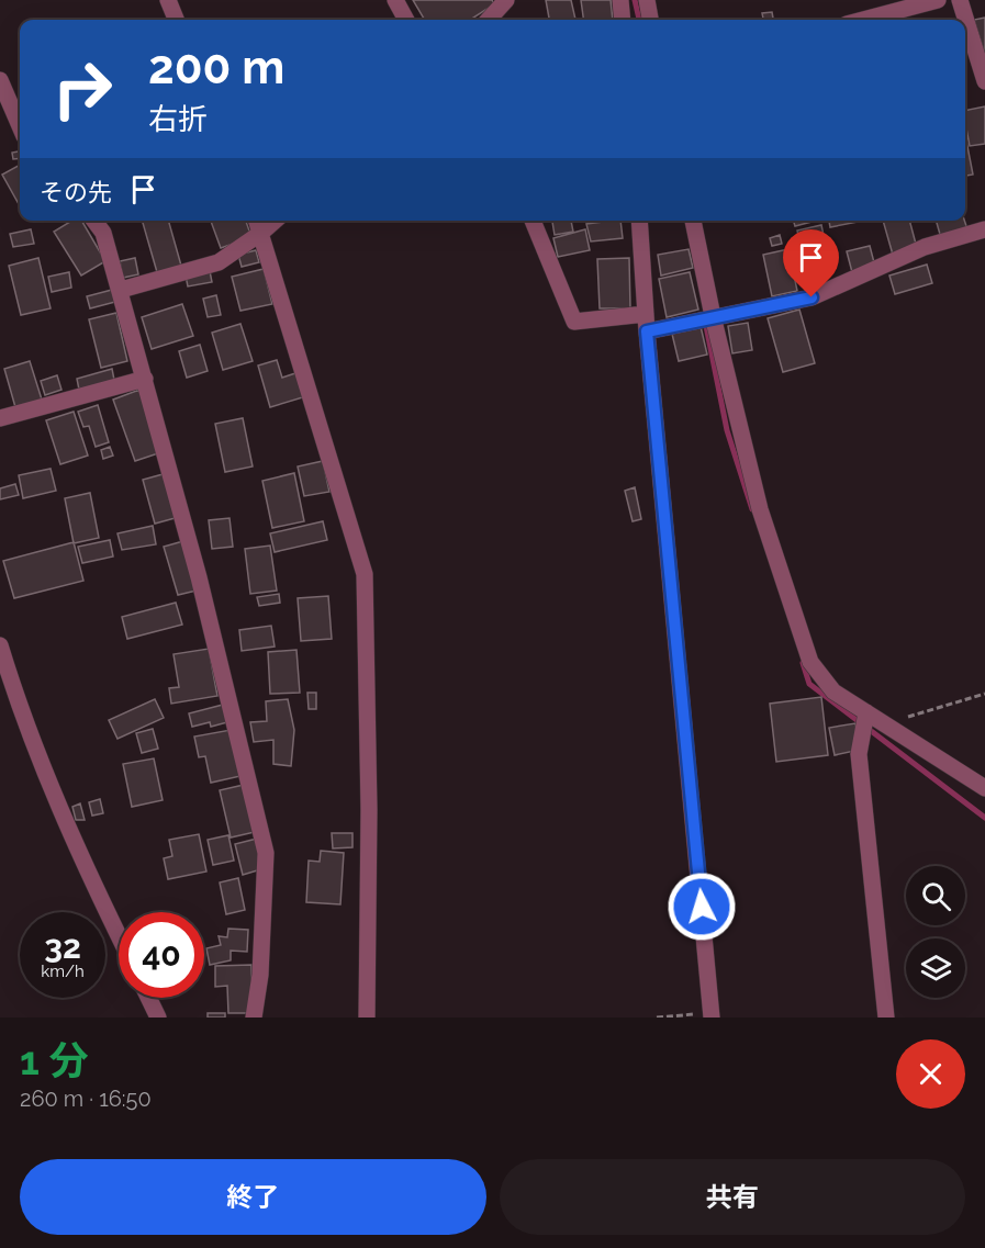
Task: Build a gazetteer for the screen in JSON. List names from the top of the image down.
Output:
{
  "page": {
    "turn": ["200 m", "右折"],
    "then": "その先",
    "speed": "32 km/h",
    "limit": "40",
    "heading": ["1 分", "260 m · 16:50"],
    "buttons": ["終了", "共有"]
  }
}
